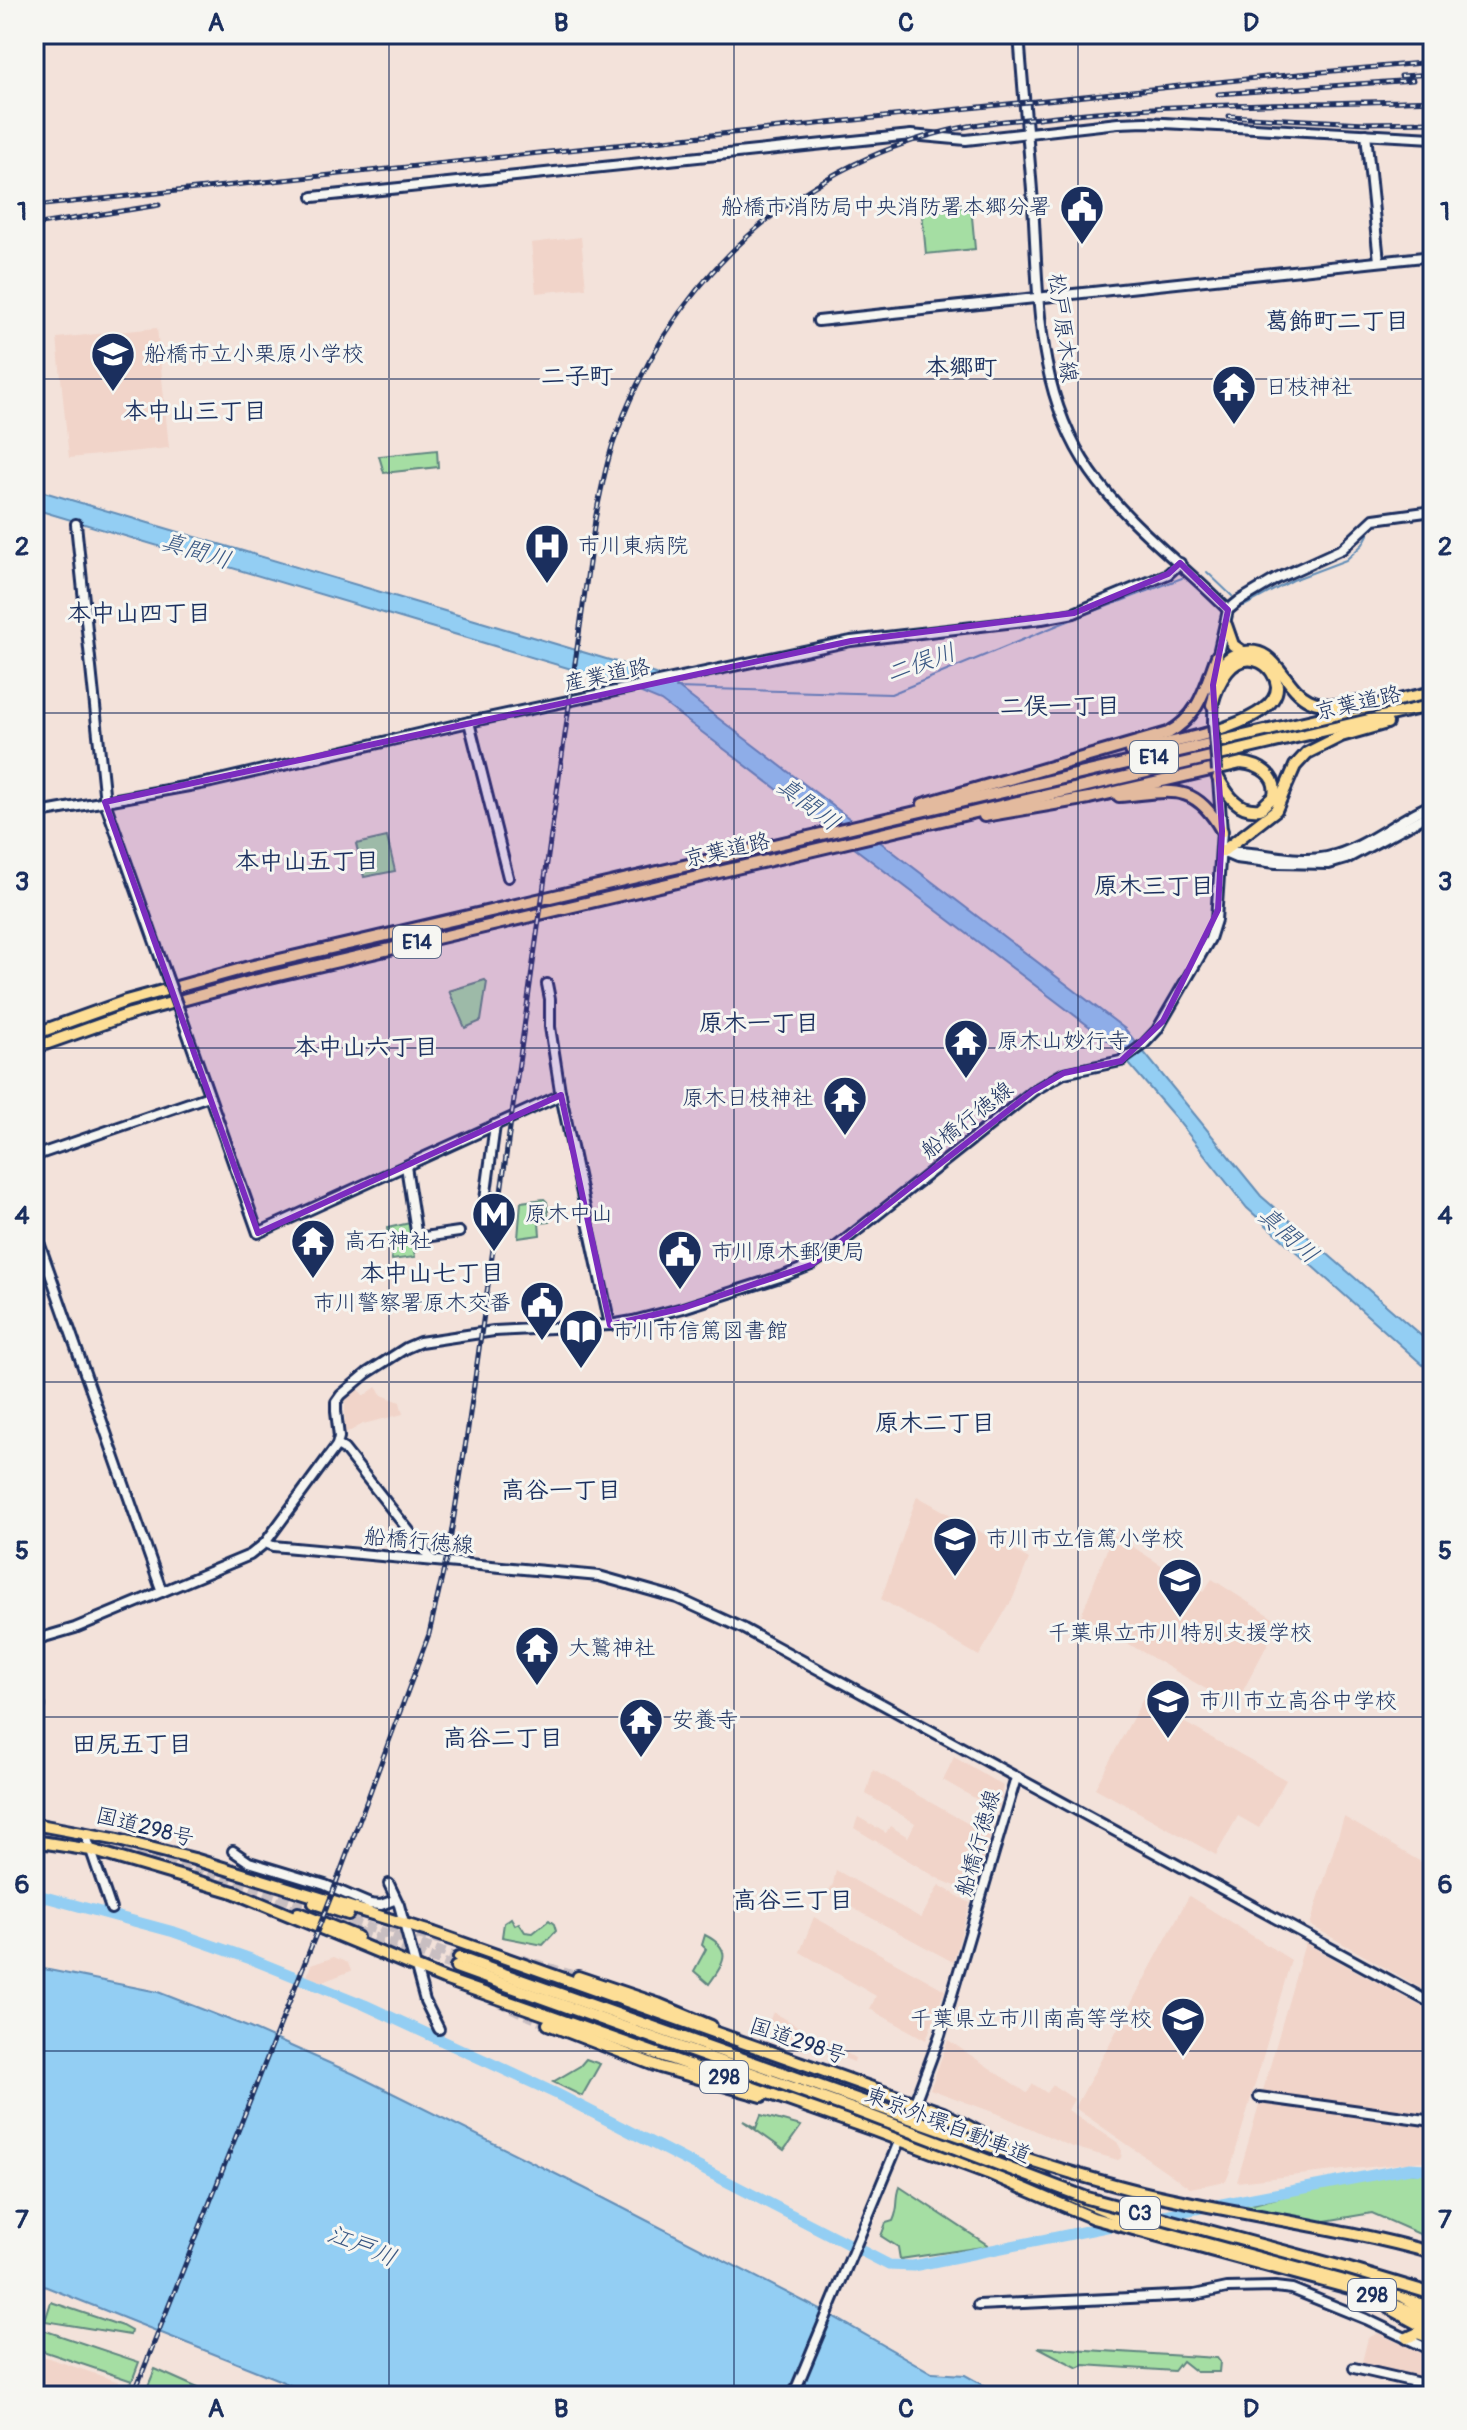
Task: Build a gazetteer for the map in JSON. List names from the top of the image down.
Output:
{
  "streets": {
    "highway": [
      "京葉道路",
      "E14",
      "国道298号",
      "298",
      "東京外環自動車道",
      "C3"
    ],
    "street": ["松戸原木線", "産業道路", "船橋行徳線"]
  },
  "crossings": [
    ["松戸原木線", "産業道路"],
    ["松戸原木線", "船橋行徳線"],
    ["船橋行徳線", "国道298号"]
  ],
  "districts": [
    "葛飾町二丁目",
    "本郷町",
    "二子町",
    "本中山三丁目",
    "本中山四丁目",
    "二俣一丁目",
    "本中山五丁目",
    "原木三丁目",
    "原木一丁目",
    "本中山六丁目",
    "本中山七丁目",
    "原木二丁目",
    "高谷一丁目",
    "高谷二丁目",
    "田尻五丁目",
    "高谷三丁目"
  ],
  "water": ["真間川", "二俣川", "江戸川"],
  "places": {
    "public building": ["船橋市消防局中央消防署本郷分署", "市川原木郵便局", "市川警察署原木交番"],
    "school or university": [
      "船橋市立小栗原小学校",
      "市川市立信篤小学校",
      "千葉県立市川特別支援学校",
      "市川市立高谷中学校",
      "千葉県立市川南高等学校"
    ],
    "temple": [
      "日枝神社",
      "原木山妙行寺",
      "原木日枝神社",
      "高石神社",
      "大鷲神社",
      "安養寺"
    ],
    "hospital": ["市川東病院"],
    "metro station": ["原木中山"],
    "library": ["市川市信篤図書館"]
  },
  "grid": {
    "columns": [
      "A",
      "B",
      "C",
      "D"
    ],
    "rows": [
      "1",
      "2",
      "3",
      "4",
      "5",
      "6",
      "7"
    ]
  }
}
